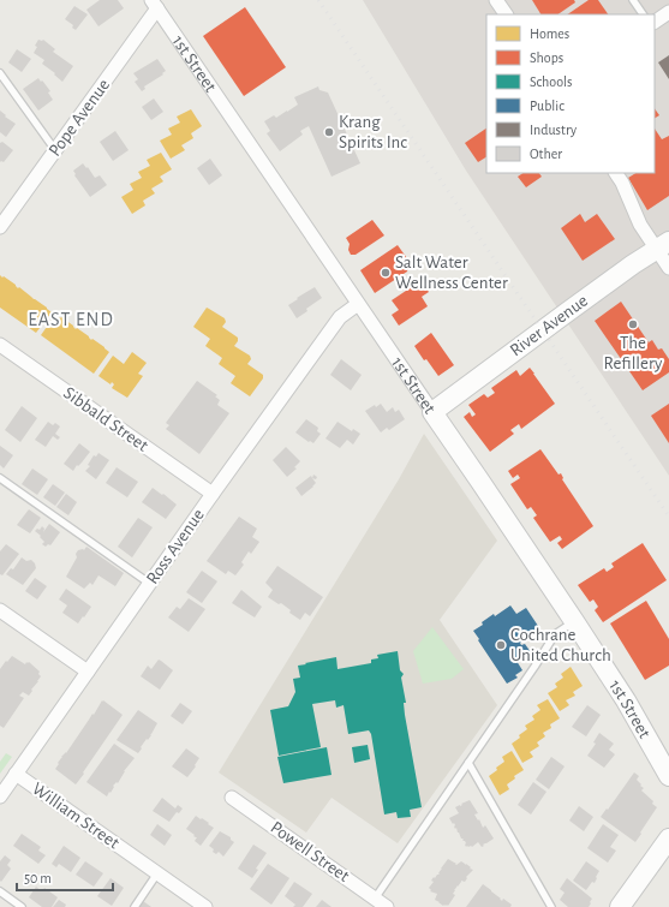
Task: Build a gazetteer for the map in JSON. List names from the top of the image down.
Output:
{
  "streets": {
    "street": [
      "1st Street",
      "Pope Avenue",
      "River Avenue",
      "Sibbald Street",
      "Ross Avenue",
      "William Street",
      "Powell Street"
    ]
  },
  "crossings": [
    ["1st Street", "Pope Avenue"],
    ["1st Street", "River Avenue"],
    ["1st Street", "Ross Avenue"],
    ["Sibbald Street", "Ross Avenue"],
    ["Ross Avenue", "William Street"]
  ],
  "districts": ["EAST END"],
  "places": [
    "Krang Spirits Inc",
    "Salt Water Wellness Center",
    "The Refillery",
    "Cochrane United Church"
  ],
  "legend": [
    "Homes",
    "Shops",
    "Schools",
    "Public",
    "Industry",
    "Other"
  ],
  "scale_bar": "50 m"
}
